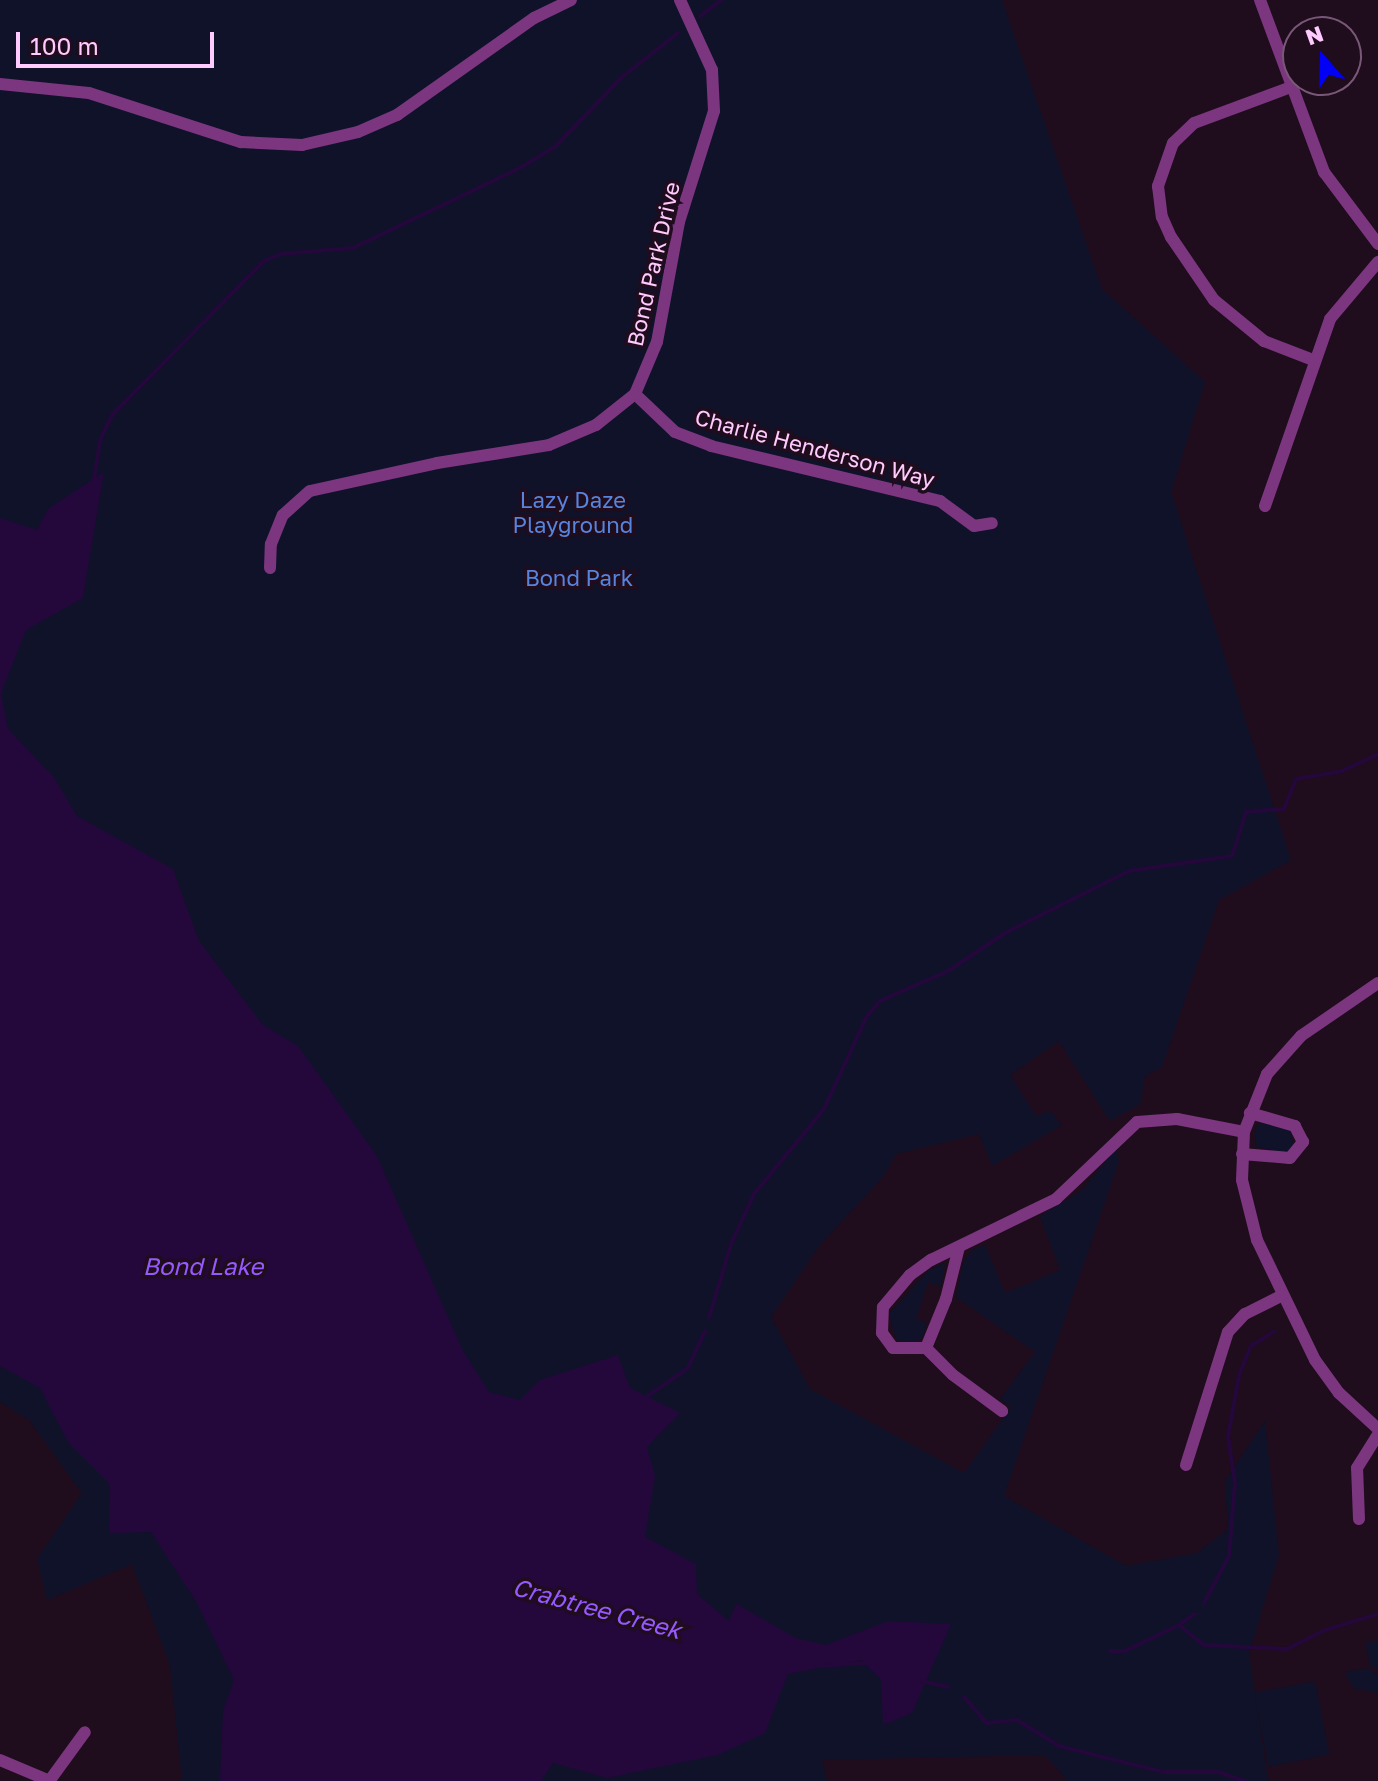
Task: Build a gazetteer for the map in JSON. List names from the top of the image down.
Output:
{
  "streets": {
    "street": ["Bond Park Drive", "Charlie Henderson Way"]
  },
  "crossings": [
    ["Bond Park Drive", "Charlie Henderson Way"]
  ],
  "water": ["Bond Lake", "Crabtree Creek"],
  "parks": ["Lazy Daze Playground", "Bond Park"],
  "scale_bar": "100 m",
  "north": "top"
}
